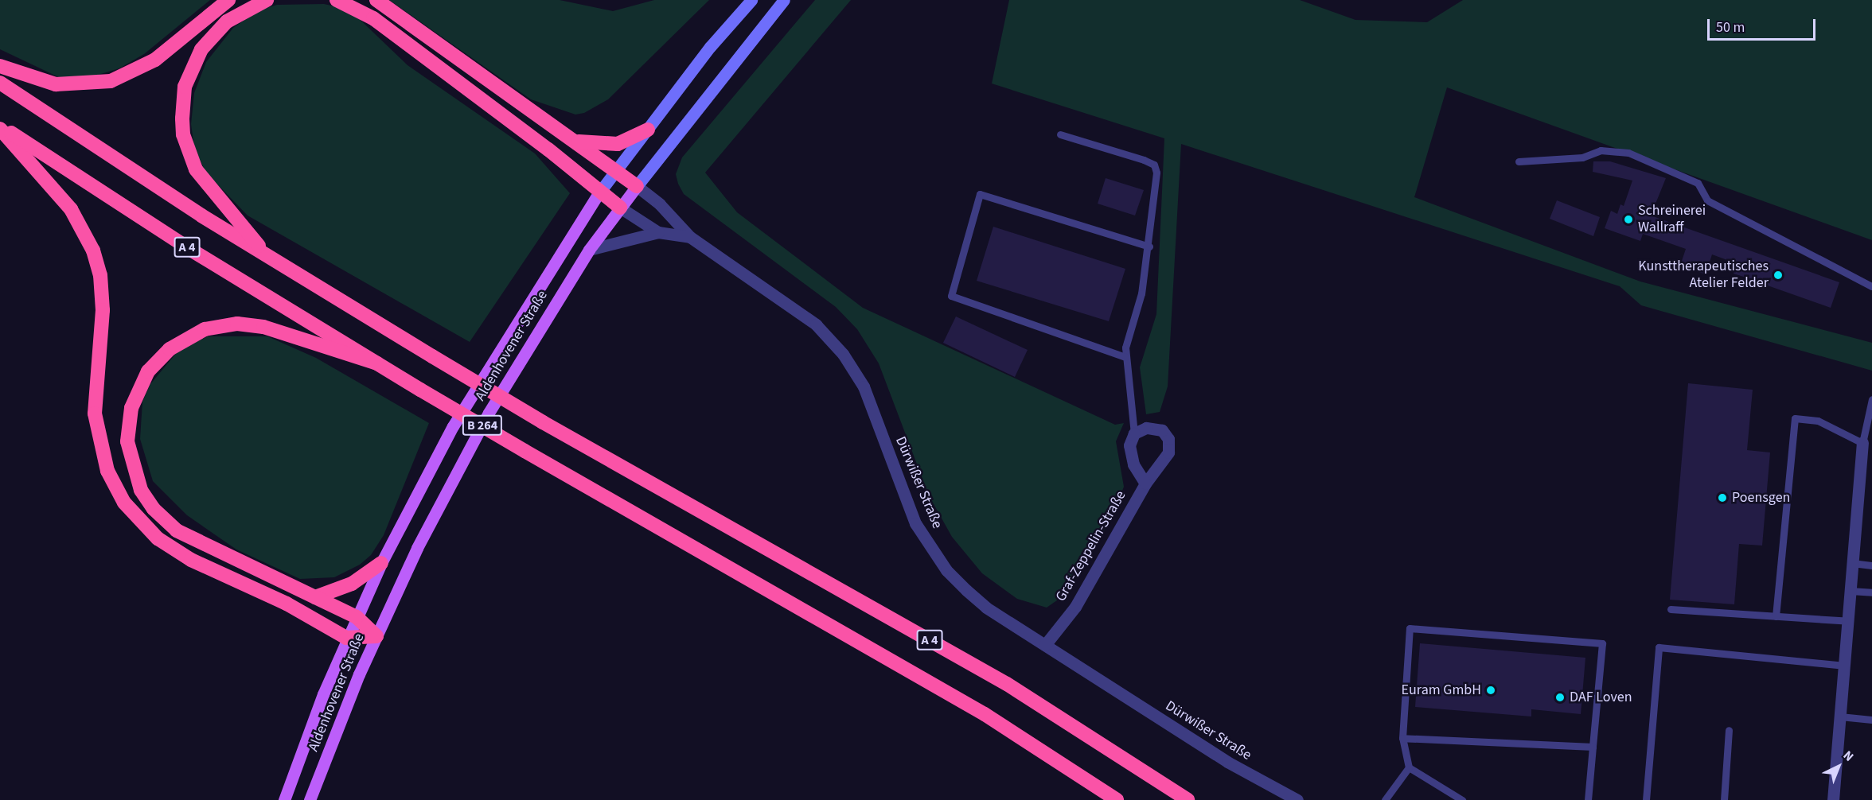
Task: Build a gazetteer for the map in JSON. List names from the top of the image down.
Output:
{
  "streets": {
    "highway": ["A 4"],
    "main road": ["Aldenhovener Straße", "B 264"],
    "street": ["Dürwißer Straße", "Graf-Zeppelin-Straße"]
  },
  "crossings": [
    ["Aldenhovener Straße", "Dürwißer Straße"],
    ["Dürwißer Straße", "Graf-Zeppelin-Straße"]
  ],
  "places": [
    "Schreinerei Wallraff",
    "Kunsttherapeutisches Atelier Felder",
    "Poensgen",
    "Euram GmbH",
    "DAF Loven"
  ],
  "scale_bar": "50 m",
  "north": "top right"
}
